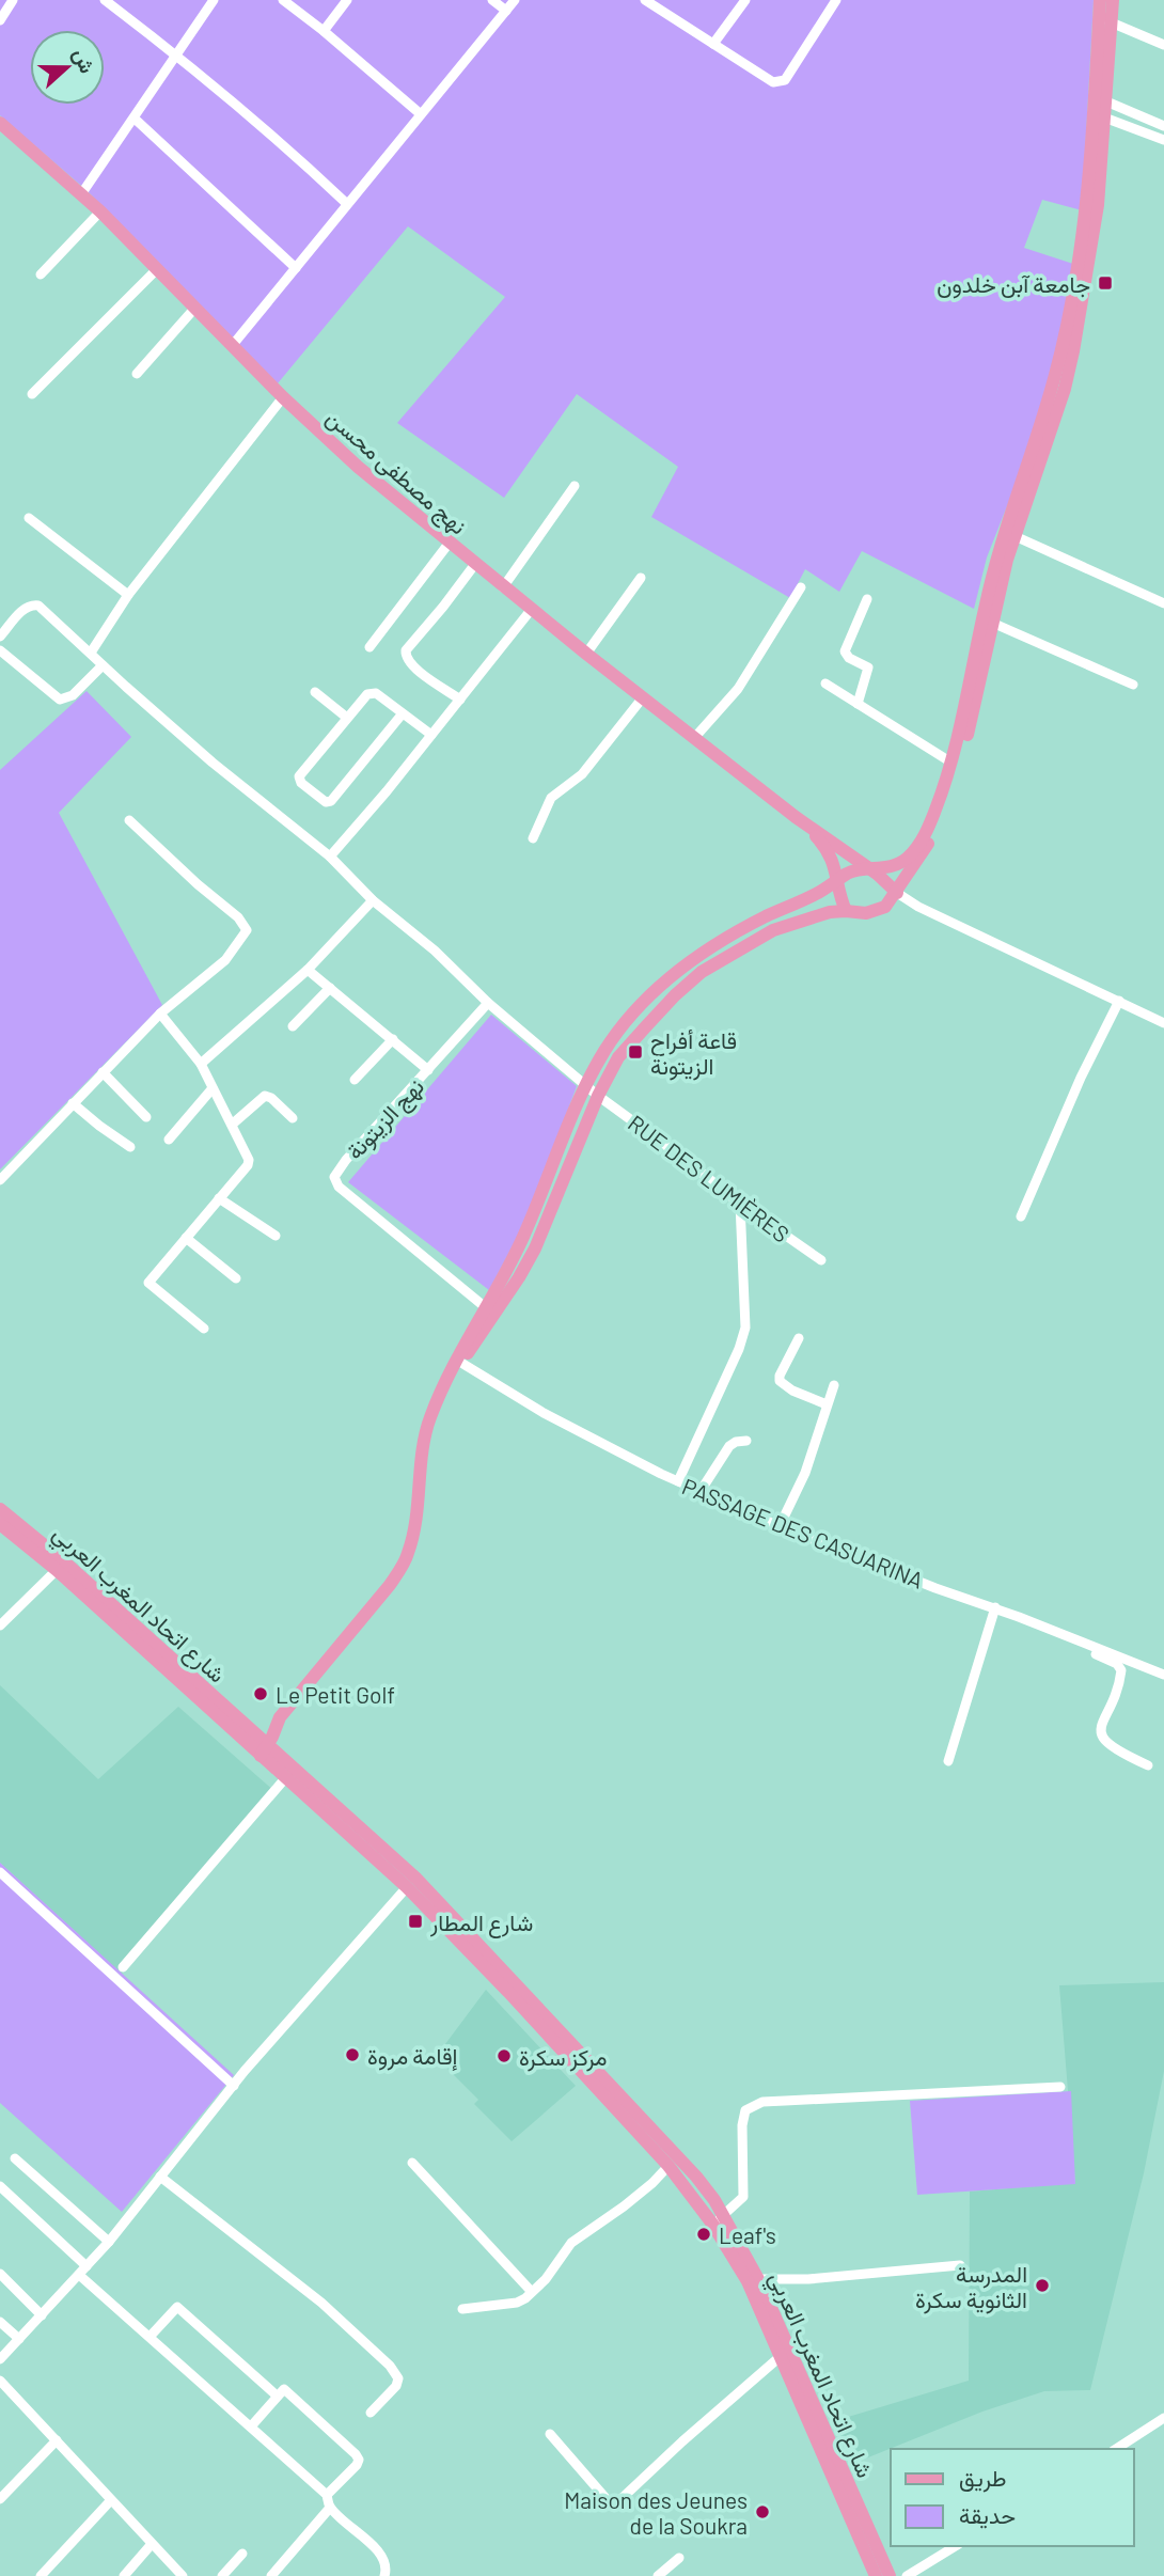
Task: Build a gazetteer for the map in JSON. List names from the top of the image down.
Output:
{
  "streets": {
    "main road": ["نهج مصطفى محسن", "شارع اتحاد المغرب العربي"],
    "street": ["نهج الزيتونة", "RUE DES LUMIÈRES", "PASSAGE DES CASUARINA"]
  },
  "crossings": [
    ["نهج الزيتونة", "RUE DES LUMIÈRES"]
  ],
  "places": {
    "transit": ["جامعة آبن خلدون", "قاعة أفراح الزيتونة", "شارع المطار"],
    "other": [
      "Le Petit Golf",
      "إقامة مروة",
      "مركز سكرة",
      "Leaf's",
      "المدرسة الثانوية سكرة",
      "Maison des Jeunes de la Soukra"
    ]
  },
  "legend": ["طريق", "حديقة"],
  "north": "right"
}
